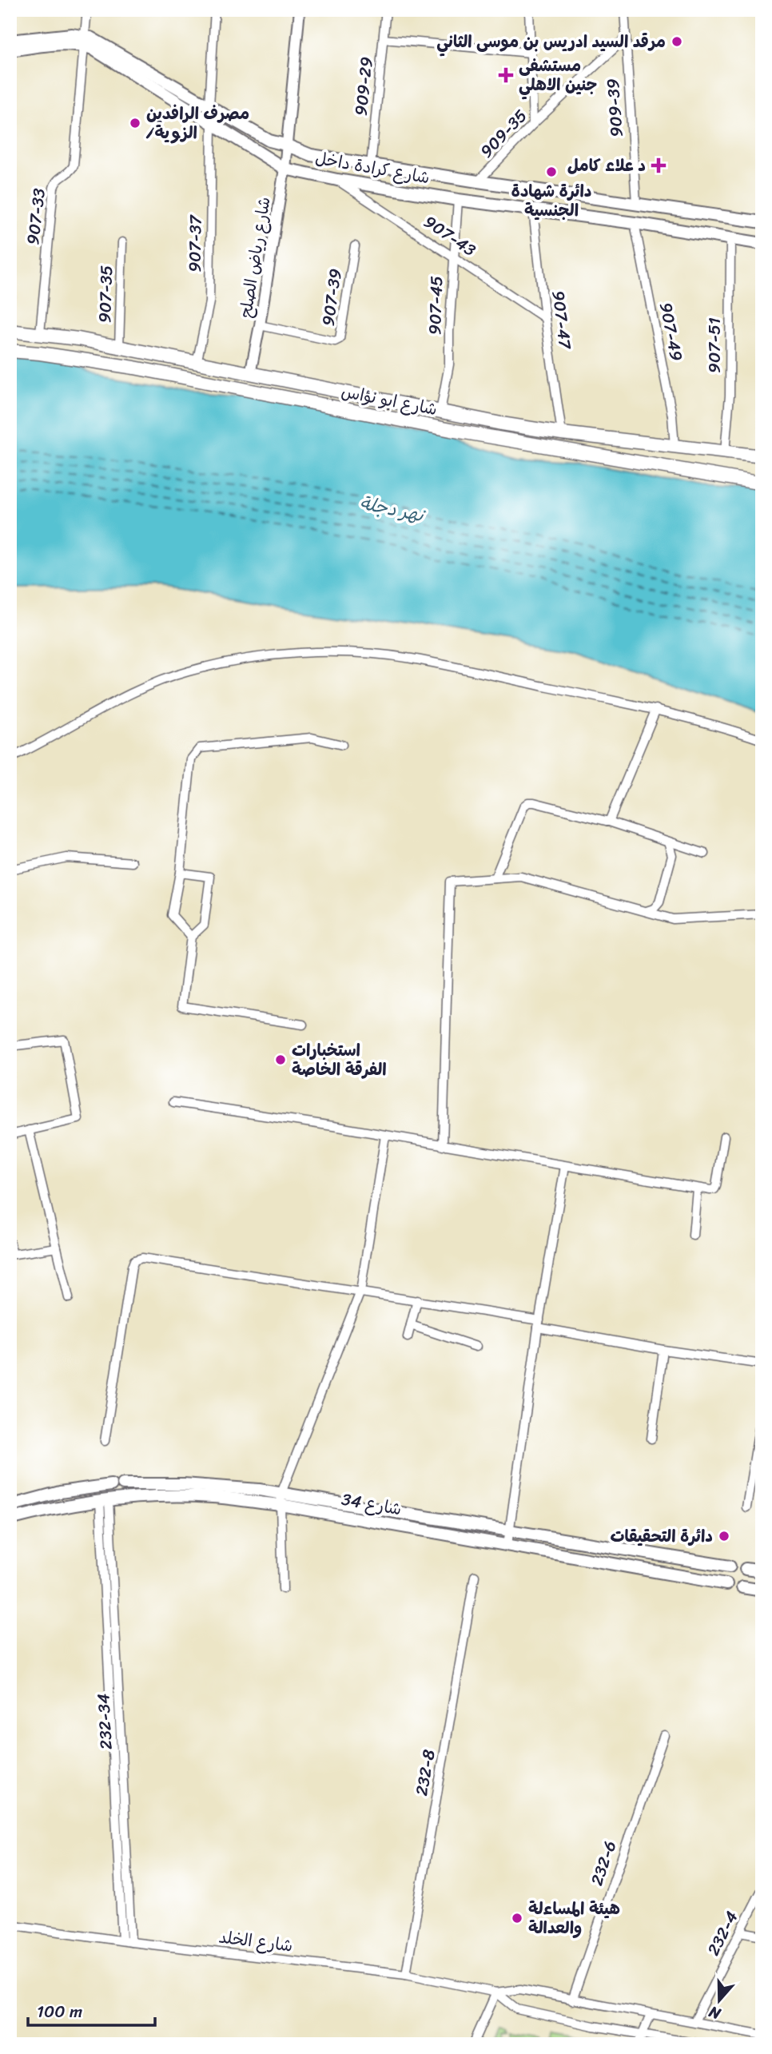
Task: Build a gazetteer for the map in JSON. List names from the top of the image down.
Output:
{
  "streets": {
    "main road": ["شارع كرادة داخل", "شارع ابو نؤاس", "شارع 34"],
    "street": [
      "909-29",
      "909-39",
      "909-35",
      "907-33",
      "907-43",
      "907-37",
      "شارع رياض الصلح",
      "907-35",
      "907-39",
      "907-45",
      "907-47",
      "907-49",
      "907-51",
      "232-34",
      "232-8",
      "232-6",
      "232-4",
      "شارع الخلد"
    ]
  },
  "crossings": [
    ["909-29", "شارع كرادة داخل"],
    ["909-39", "909-35"],
    ["909-39", "شارع كرادة داخل"],
    ["909-35", "شارع كرادة داخل"],
    ["شارع كرادة داخل", "907-33"],
    ["شارع كرادة داخل", "907-43"],
    ["شارع كرادة داخل", "907-37"],
    ["شارع كرادة داخل", "شارع رياض الصلح"],
    ["شارع كرادة داخل", "907-45"],
    ["شارع كرادة داخل", "907-47"],
    ["شارع كرادة داخل", "907-49"],
    ["شارع كرادة داخل", "907-51"],
    ["907-33", "شارع ابو نؤاس"],
    ["907-43", "907-45"],
    ["907-43", "907-47"],
    ["907-37", "شارع ابو نؤاس"],
    ["شارع رياض الصلح", "907-39"],
    ["شارع رياض الصلح", "شارع ابو نؤاس"],
    ["907-35", "شارع ابو نؤاس"],
    ["907-45", "شارع ابو نؤاس"],
    ["907-47", "شارع ابو نؤاس"],
    ["907-49", "شارع ابو نؤاس"],
    ["907-51", "شارع ابو نؤاس"],
    ["شارع 34", "232-34"],
    ["232-34", "شارع الخلد"],
    ["232-8", "شارع الخلد"],
    ["232-6", "شارع الخلد"],
    ["232-4", "شارع الخلد"]
  ],
  "water": ["نهر دجلة"],
  "places": {
    "other": [
      "مرقد السيد ادريس بن موسى الثاني",
      "مصرف الرافدين /الزوية",
      "دائرة شهادة الجنسية",
      "استخبارات الفرقة الخاصة",
      "دائرة التحقيقات",
      "هيئة المساءلة والعدالة"
    ],
    "health": ["مستشفى جنين الاهلي", "د علاء كامل"]
  },
  "scale_bar": "100 m",
  "north": "bottom"
}
